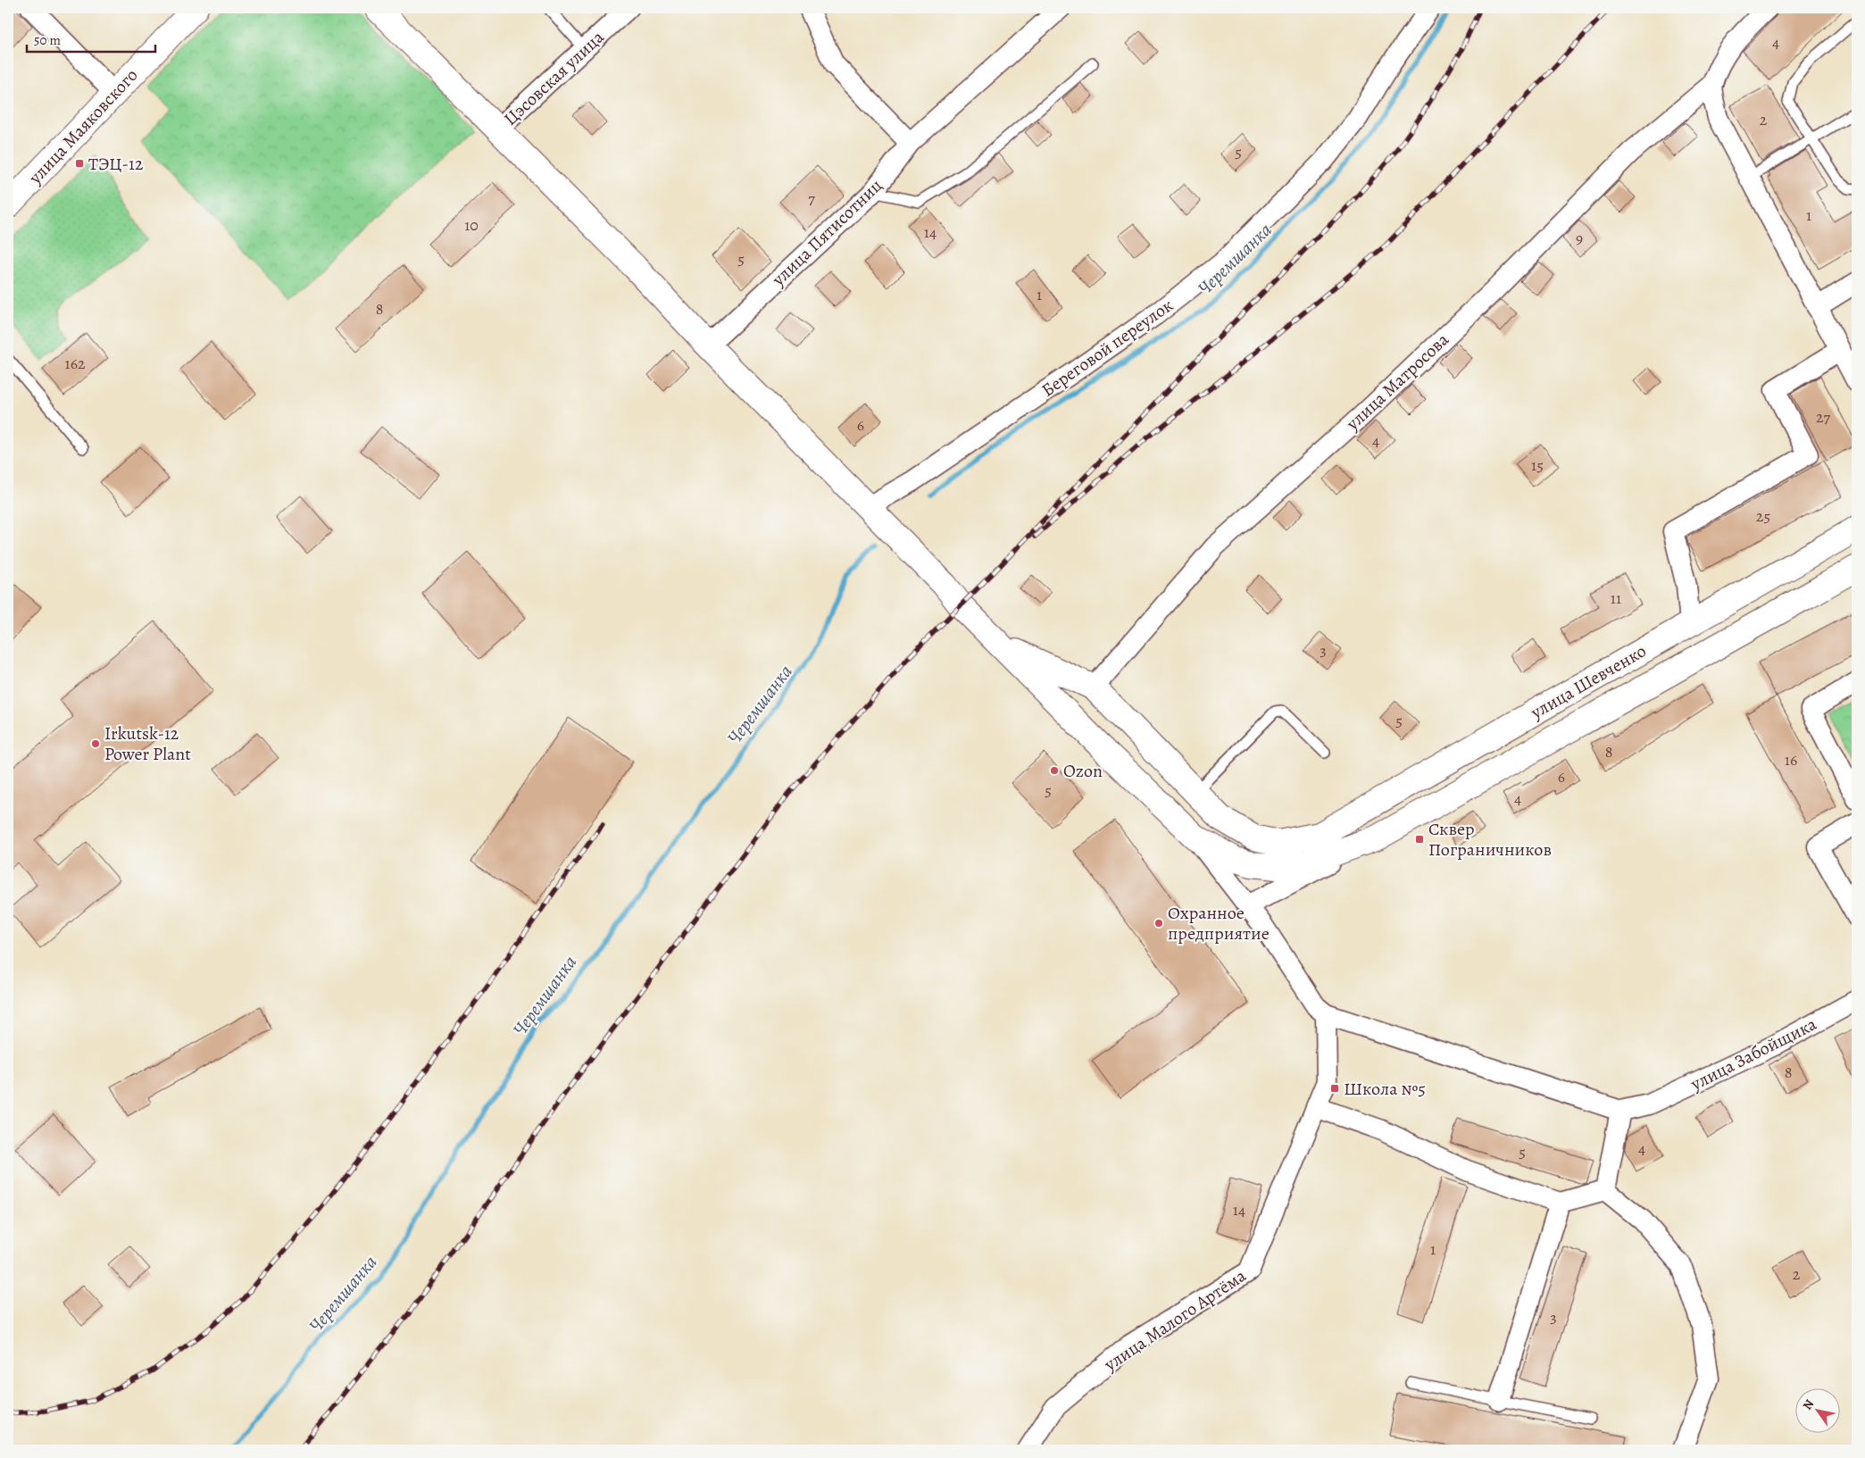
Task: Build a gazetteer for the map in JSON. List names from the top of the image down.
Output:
{
  "streets": {
    "main road": ["улица Маяковского", "улица Шевченко"],
    "street": [
      "Цэсовская улица",
      "улица Пятисотниц",
      "Береговой переулок",
      "улица Матросова",
      "улица Забойщика",
      "улица Малого Артёма"
    ]
  },
  "crossings": [
    ["Цэсовская улица", "улица Шевченко"],
    ["улица Пятисотниц", "улица Шевченко"],
    ["Береговой переулок", "улица Шевченко"],
    ["улица Матросова", "улица Шевченко"]
  ],
  "water": ["Черемшанка"],
  "places": {
    "transit": ["ТЭЦ-12", "Сквер Пограничников", "Школа №5"],
    "other": ["Irkutsk-12 Power Plant", "Ozon", "Охранное предприятие"]
  },
  "house_numbers": [
    "4",
    "2",
    "5",
    "7",
    "1",
    "10",
    "14",
    "9",
    "5",
    "1",
    "8",
    "162",
    "27",
    "6",
    "4",
    "15",
    "25",
    "11",
    "3",
    "5",
    "8",
    "16",
    "6",
    "5",
    "4",
    "8",
    "4",
    "5",
    "14",
    "1",
    "2",
    "3"
  ],
  "scale_bar": "50 m",
  "north": "top left"
}
